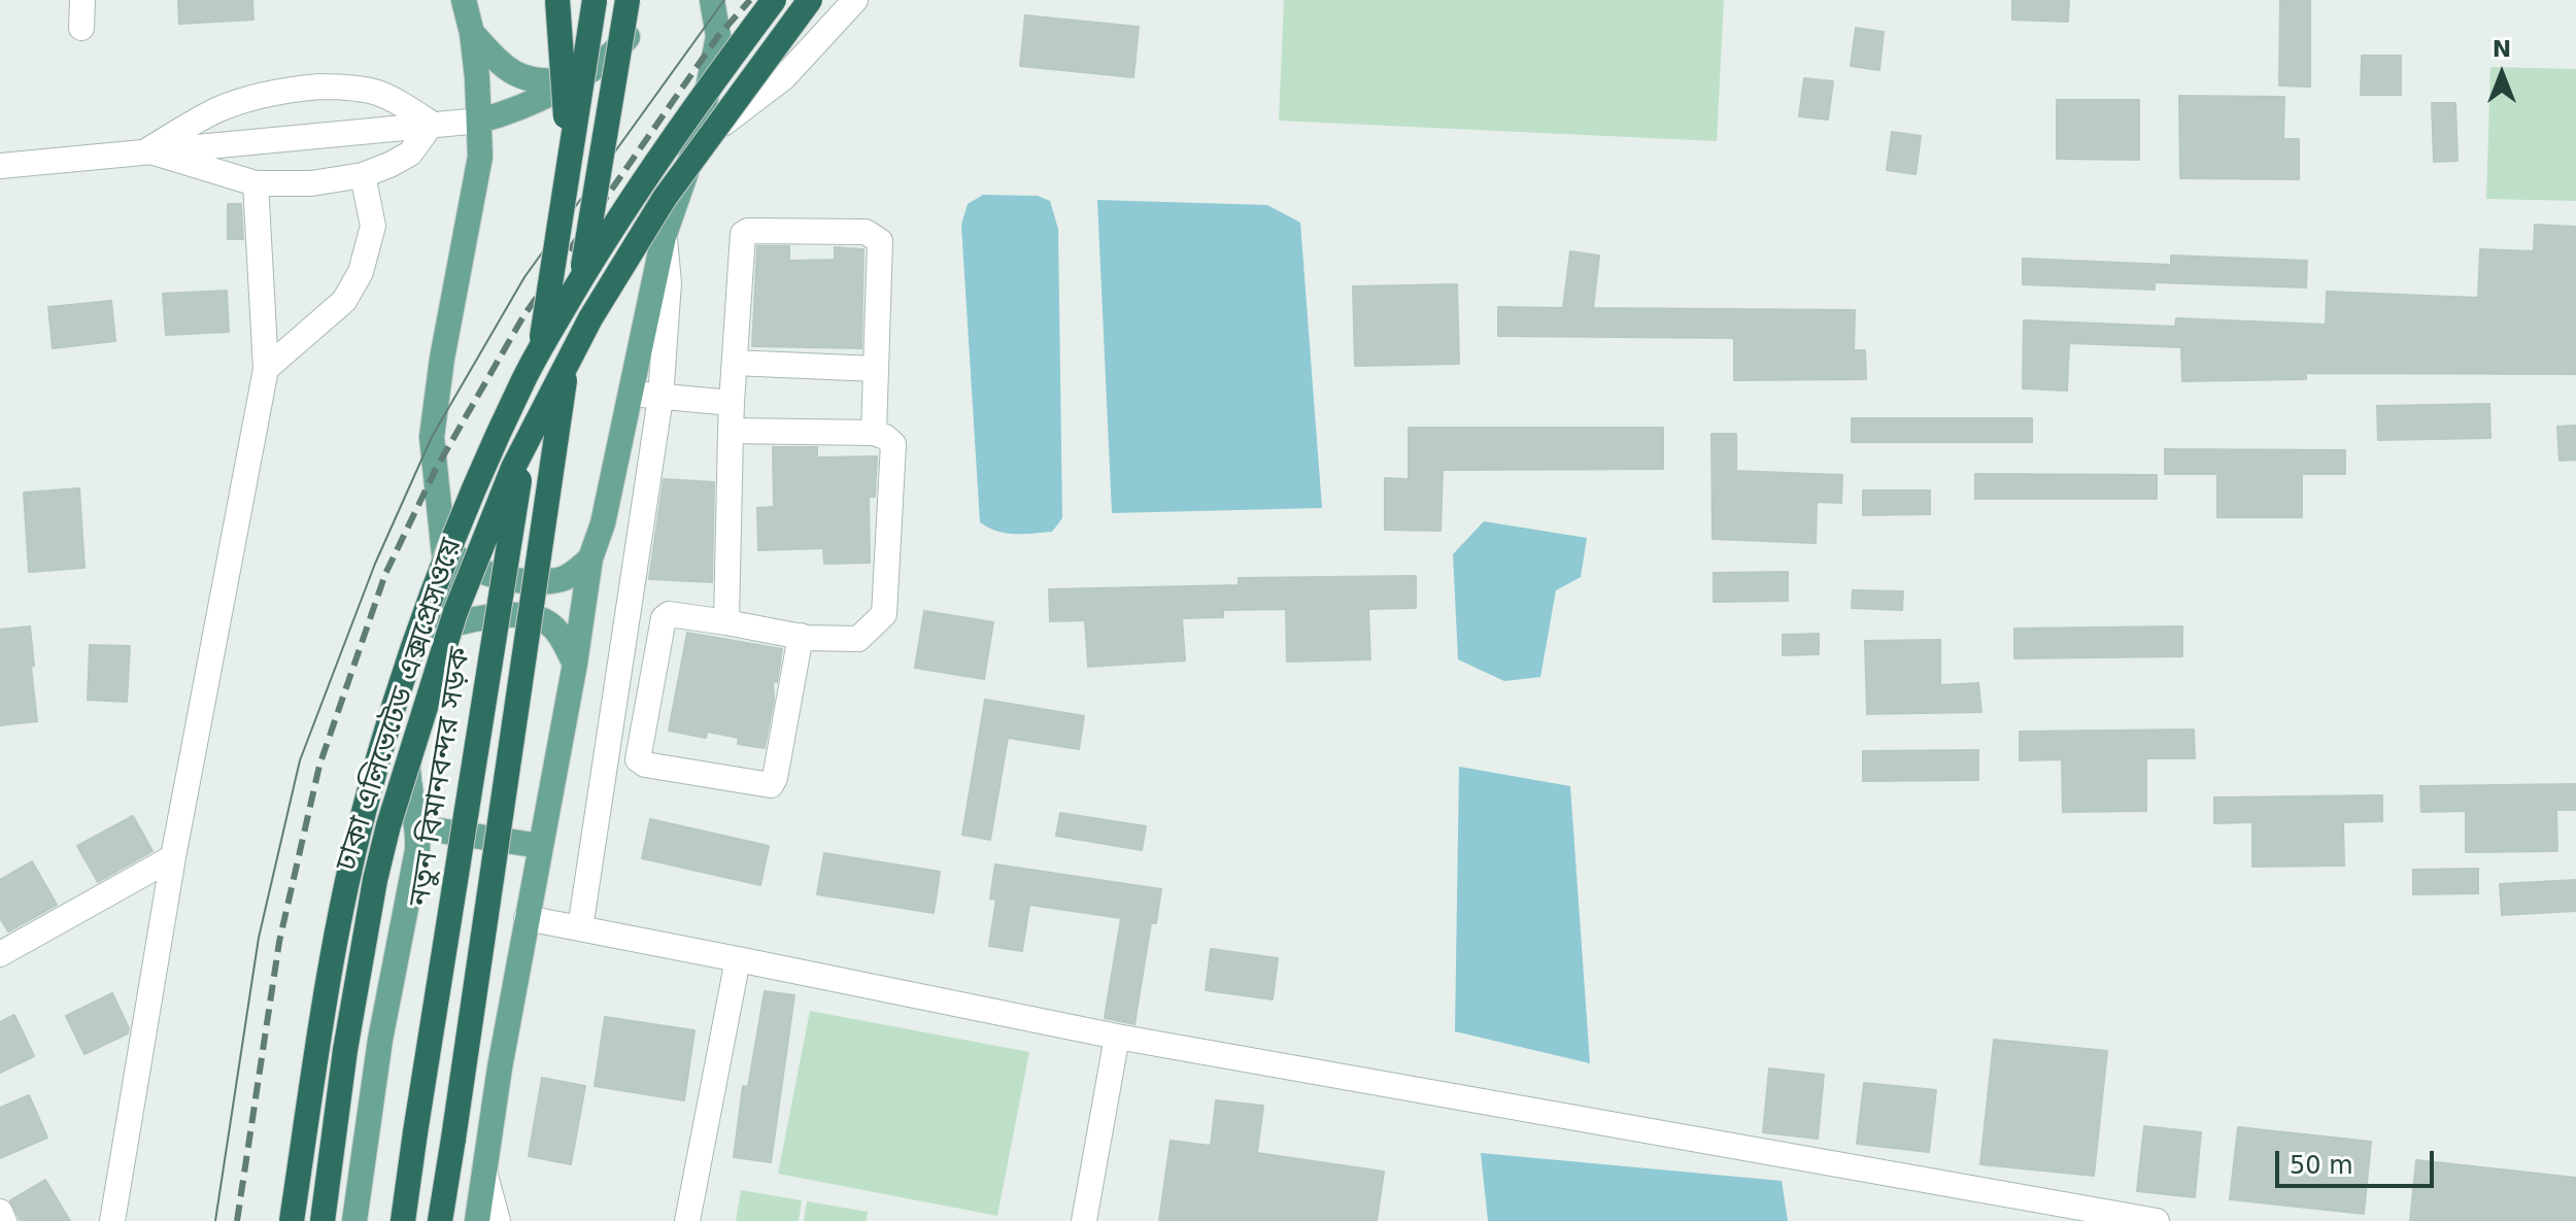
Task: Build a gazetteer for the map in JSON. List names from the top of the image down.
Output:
{
  "streets": {
    "highway": ["ঢাকা এলিভেটেড এক্সপ্রেসওয়ে", "নতুন বিমানবন্দর সড়ক"]
  },
  "scale_bar": "50 m",
  "north": "top"
}
